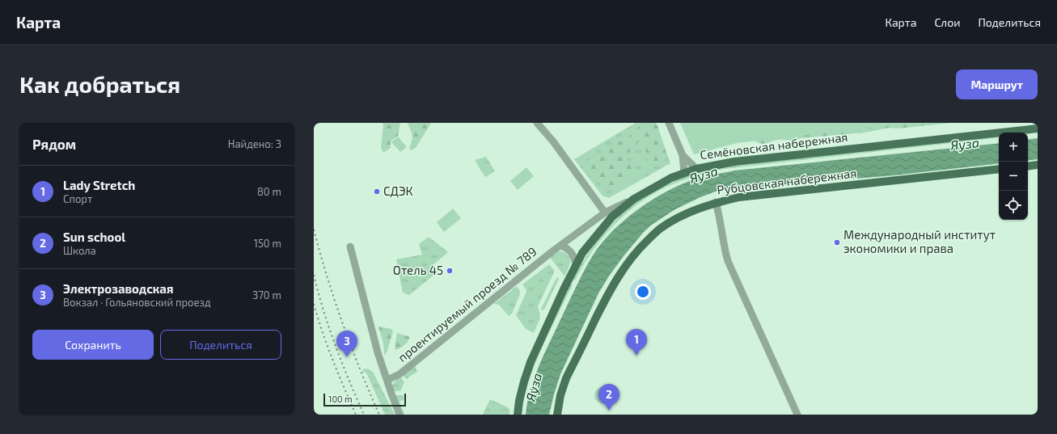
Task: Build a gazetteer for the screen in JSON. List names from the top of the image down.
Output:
{
  "streets": {
    "main road": ["Семёновская набережная", "Рубцовская набережная"],
    "street": ["проектируемый проезд № 789"]
  },
  "crossings": [
    ["Семёновская набережная", "проектируемый проезд № 789"]
  ],
  "water": ["Яуза"],
  "places": ["СДЭК", "Международный институт экономики и права", "Отель 45"],
  "scale_bar": "100 m",
  "page": {
    "header": "Карта",
    "nav": ["Карта", "Слои", "Поделиться"],
    "buttons": [
      "Маршрут",
      ["Сохранить", "Поделиться"]
    ],
    "title": "Как добраться",
    "heading": ["Рядом", "Найдено: 3"],
    "map_buttons": ["+", "−"],
    "list": [
      {
        "mark": "1",
        "name": "Lady Stretch",
        "note": "Спорт",
        "value": "80 m"
      },
      {
        "mark": "2",
        "name": "Sun school",
        "note": "Школа",
        "value": "150 m"
      },
      {
        "mark": "3",
        "name": "Электрозаводская",
        "note": "Вокзал · Гольяновский проезд",
        "value": "370 m"
      }
    ],
    "pins": ["1", "3", "2"],
    "scale": "100 m"
  }
}
